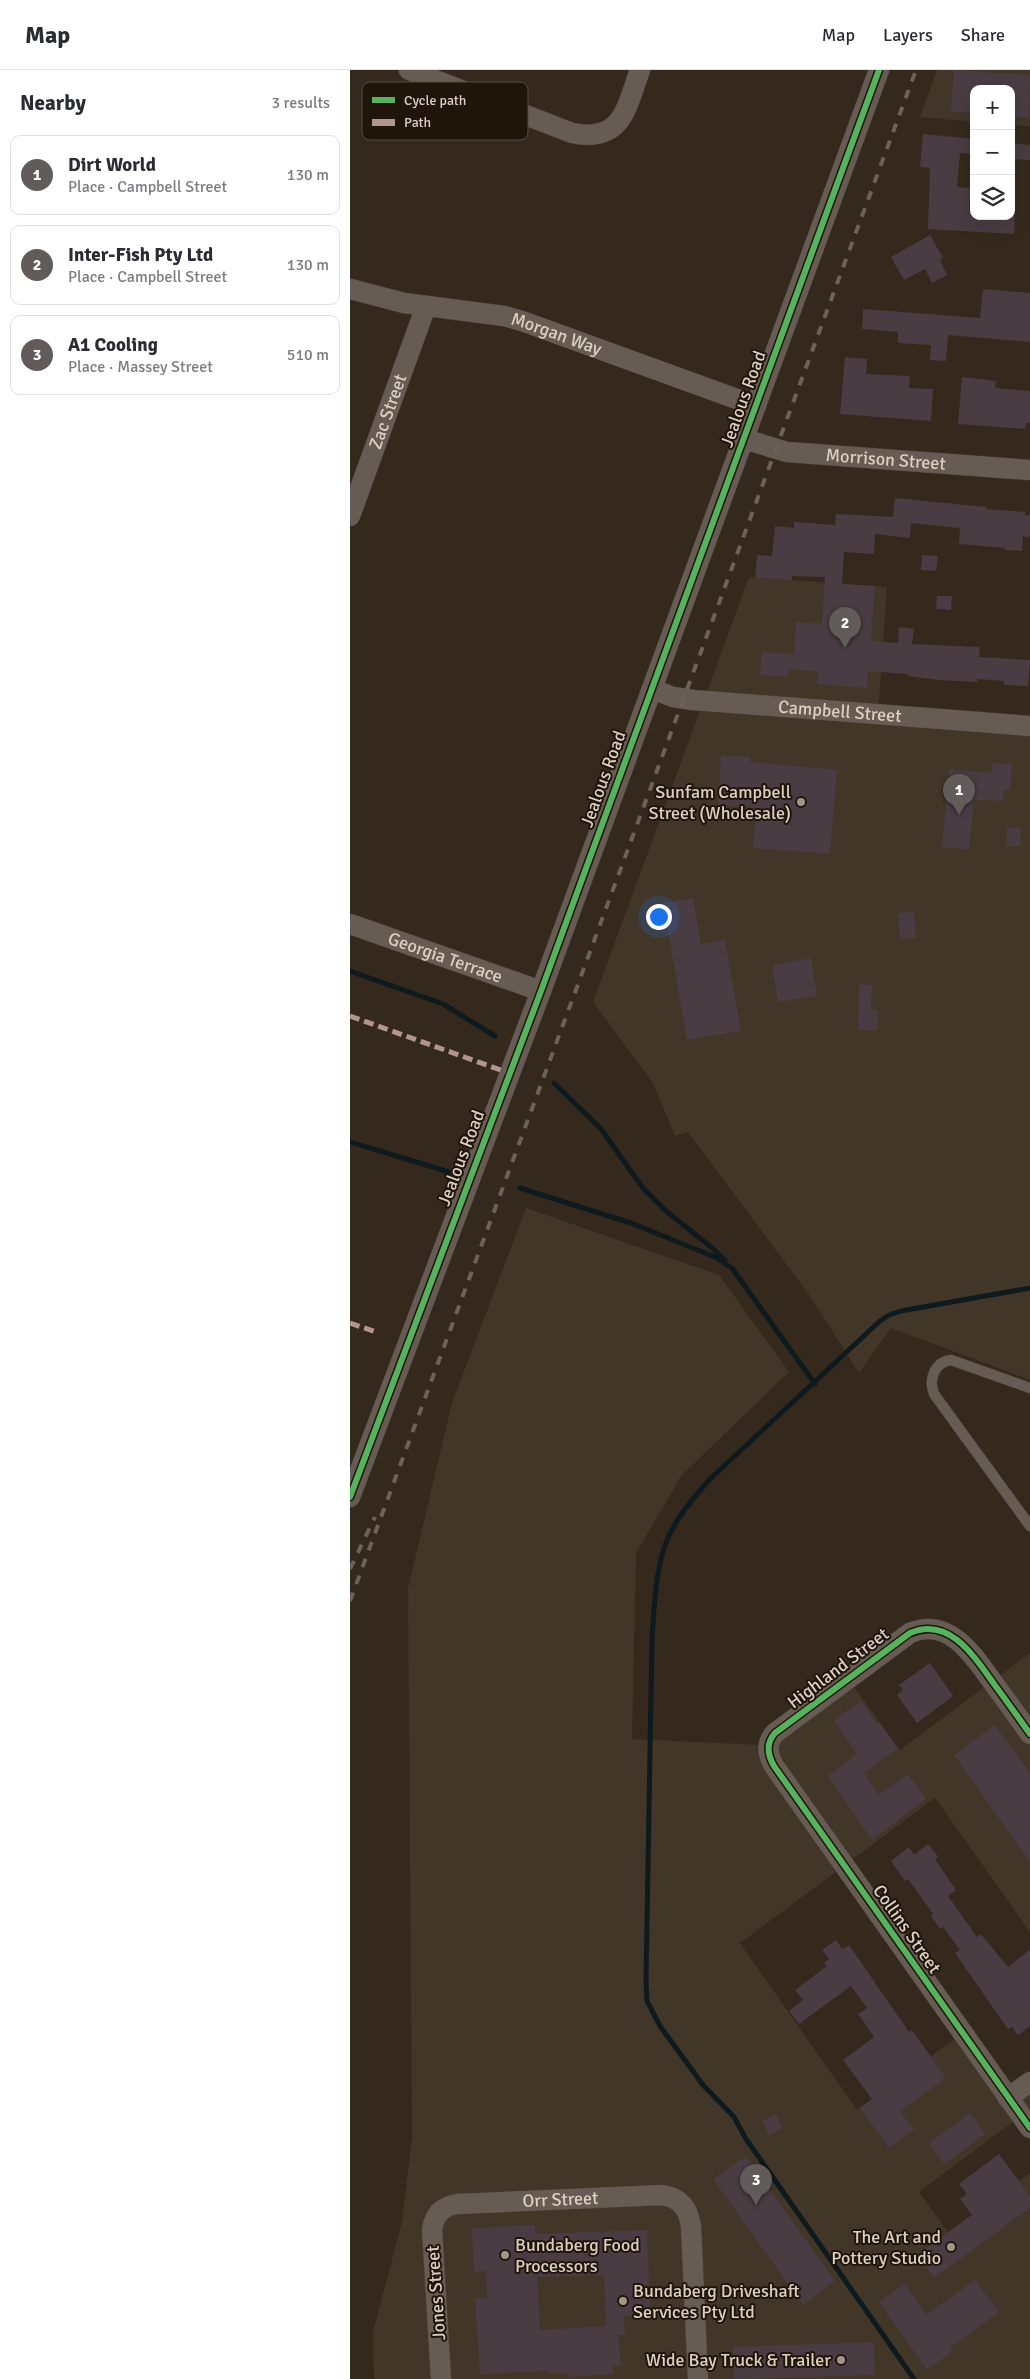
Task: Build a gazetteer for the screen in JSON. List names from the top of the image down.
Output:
{
  "streets": {
    "street": [
      "Morgan Way",
      "Jealous Road",
      "Zac Street",
      "Morrison Street",
      "Campbell Street",
      "Georgia Terrace",
      "Highland Street",
      "Collins Street",
      "Orr Street",
      "Jones Street"
    ]
  },
  "crossings": [
    ["Morgan Way", "Jealous Road"],
    ["Morgan Way", "Zac Street"],
    ["Jealous Road", "Morrison Street"],
    ["Jealous Road", "Campbell Street"],
    ["Jealous Road", "Georgia Terrace"],
    ["Highland Street", "Collins Street"],
    ["Orr Street", "Jones Street"]
  ],
  "places": [
    "Sunfam Campbell Street (Wholesale)",
    "The Art and Pottery Studio",
    "Bundaberg Food Processors",
    "Bundaberg Driveshaft Services Pty Ltd",
    "Wide Bay Truck & Trailer"
  ],
  "legend": ["Cycle path", "Path"],
  "page": {
    "header": "Map",
    "nav": ["Map", "Layers", "Share"],
    "heading": ["Nearby", "3 results"],
    "map_buttons": ["+", "−"],
    "list": [
      {
        "mark": "1",
        "name": "Dirt World",
        "note": "Place · Campbell Street",
        "value": "130 m"
      },
      {
        "mark": "2",
        "name": "Inter-Fish Pty Ltd",
        "note": "Place · Campbell Street",
        "value": "130 m"
      },
      {
        "mark": "3",
        "name": "A1 Cooling",
        "note": "Place · Massey Street",
        "value": "510 m"
      }
    ],
    "pins": ["2", "1", "3"]
  }
}
